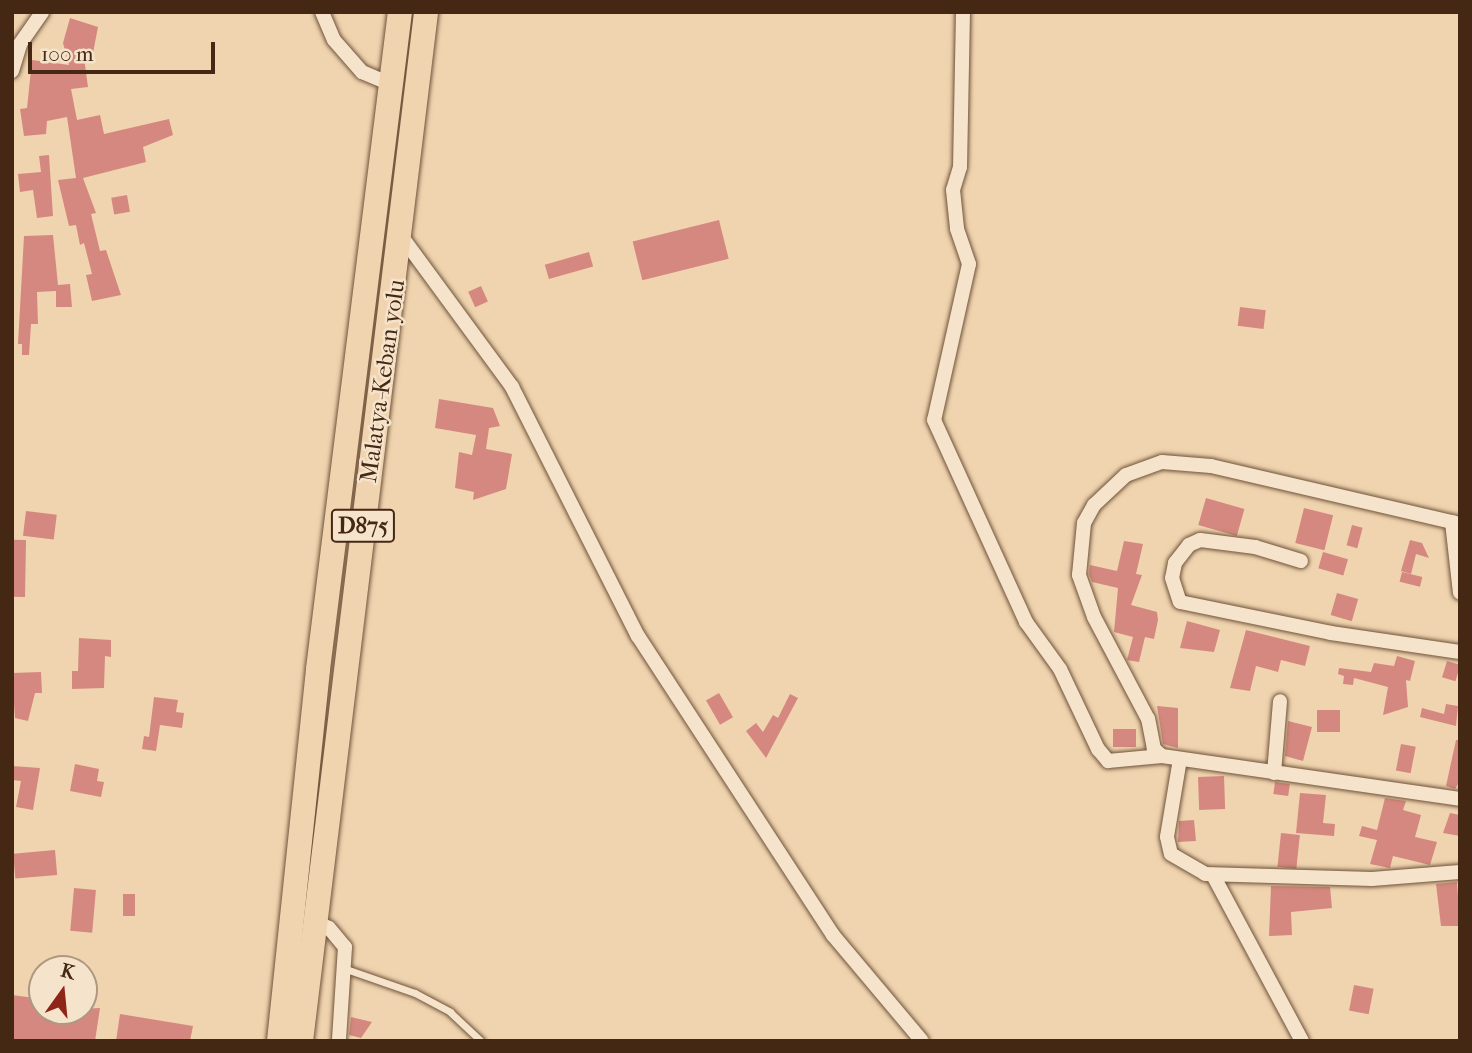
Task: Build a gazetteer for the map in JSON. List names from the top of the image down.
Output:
{
  "streets": {
    "highway": ["Malatya-Keban yolu", "D875"]
  },
  "scale_bar": "100 m",
  "north": "top"
}
